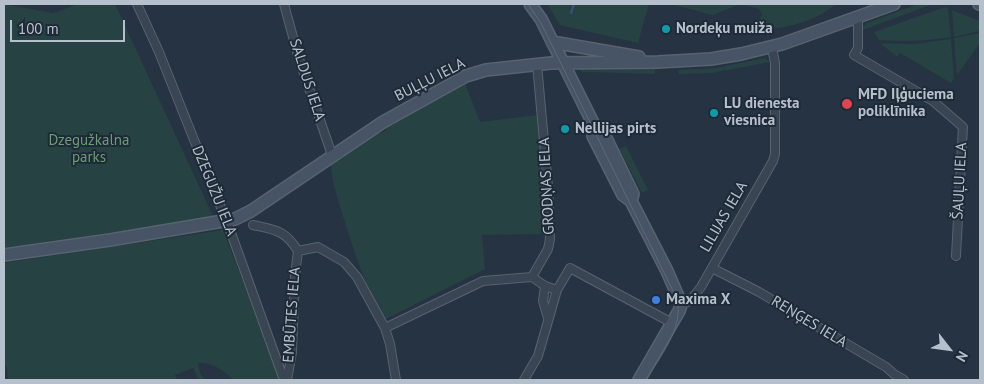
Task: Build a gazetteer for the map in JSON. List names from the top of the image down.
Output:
{
  "streets": {
    "street": [
      "SALDUS IELA",
      "BUĻĻU IELA",
      "ŠAUĻU IELA",
      "GRODŅAS IELA",
      "DZEGUŽU IELA",
      "LILIJAS IELA",
      "EMBŪTES IELA",
      "REŅĢES IELA"
    ]
  },
  "crossings": [
    ["SALDUS IELA", "BUĻĻU IELA"],
    ["BUĻĻU IELA", "ŠAUĻU IELA"],
    ["BUĻĻU IELA", "GRODŅAS IELA"],
    ["BUĻĻU IELA", "DZEGUŽU IELA"],
    ["BUĻĻU IELA", "LILIJAS IELA"],
    ["DZEGUŽU IELA", "EMBŪTES IELA"],
    ["LILIJAS IELA", "REŅĢES IELA"]
  ],
  "parks": ["Dzegužkalna parks"],
  "places": [
    "Nordeķu muiža",
    "MFD Iļģuciema poliklīnika",
    "LU dienesta viesnica",
    "Nellijas pirts",
    "Maxima X"
  ],
  "scale_bar": "100 m",
  "north": "bottom right"
}
